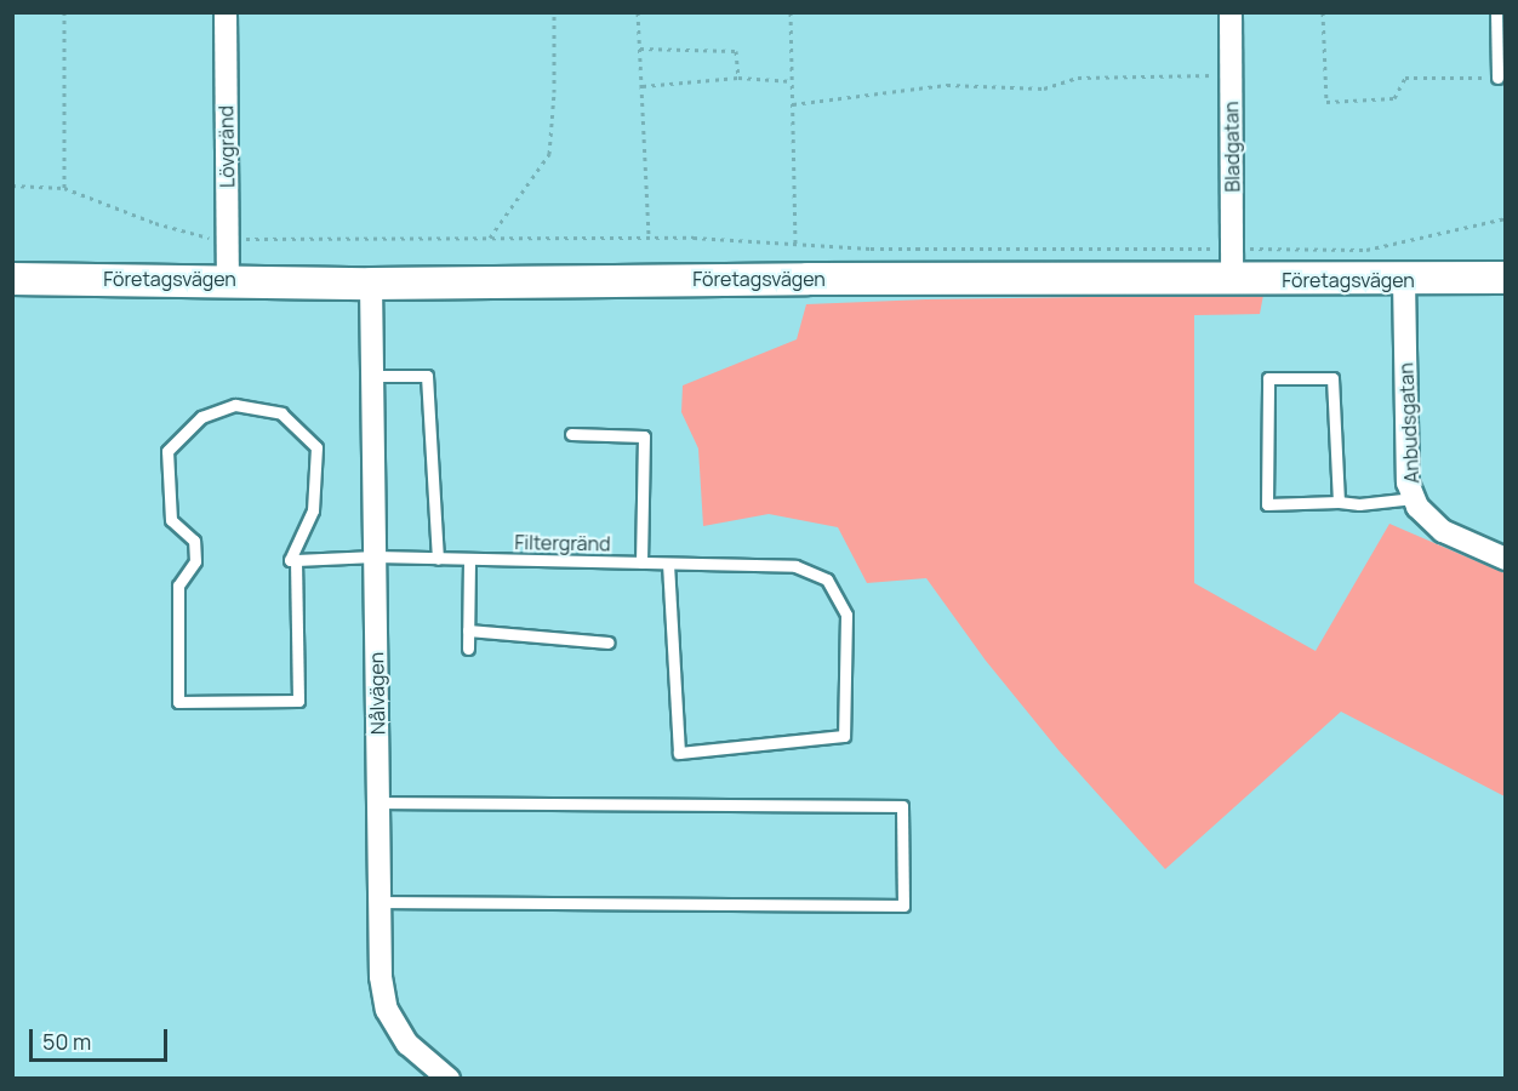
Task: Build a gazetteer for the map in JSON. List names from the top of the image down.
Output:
{
  "streets": {
    "street": [
      "Lövgränd",
      "Bladgatan",
      "Företagsvägen",
      "Anbudsgatan",
      "Nålvägen"
    ],
    "lane": ["Filtergränd"]
  },
  "crossings": [
    ["Lövgränd", "Företagsvägen"],
    ["Bladgatan", "Företagsvägen"],
    ["Företagsvägen", "Anbudsgatan"],
    ["Företagsvägen", "Nålvägen"],
    ["Filtergränd", "Nålvägen"]
  ],
  "scale_bar": "50 m"
}
